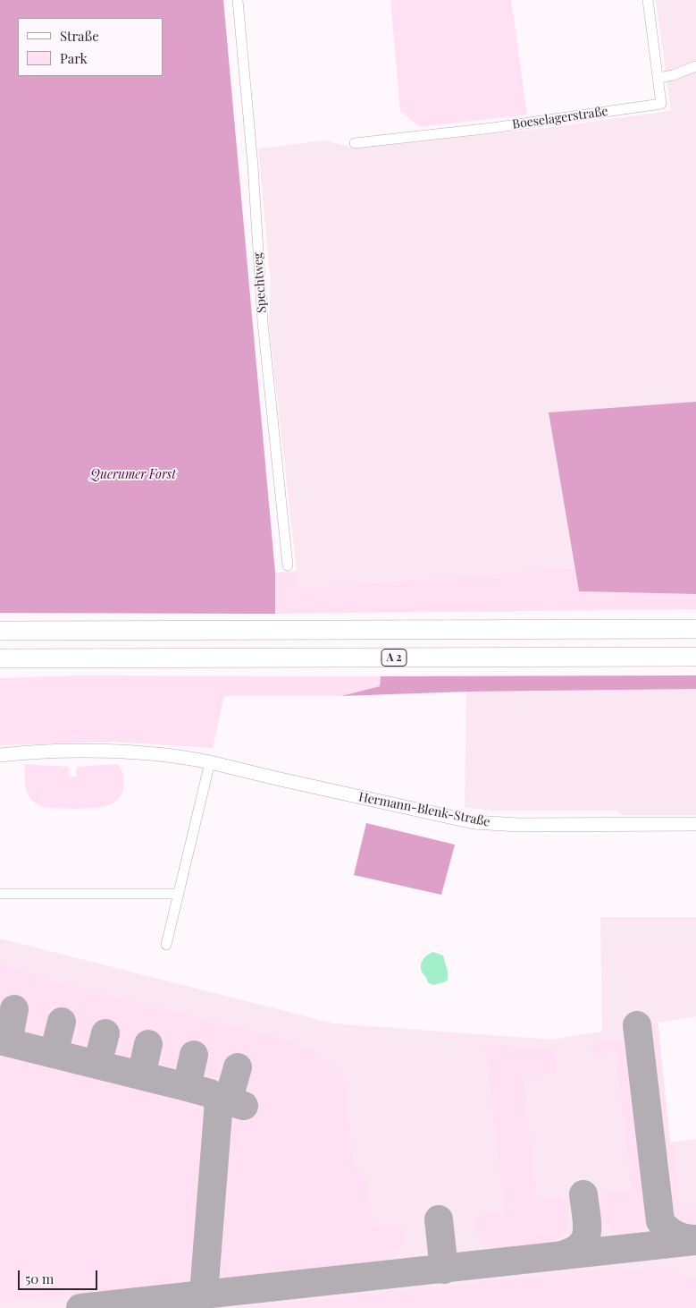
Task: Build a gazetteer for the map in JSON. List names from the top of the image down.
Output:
{
  "streets": {
    "highway": ["A 2"],
    "street": ["Boeselagerstraße", "Spechtweg", "Hermann-Blenk-Straße"]
  },
  "parks": ["Querumer Forst"],
  "legend": ["Straße", "Park"],
  "scale_bar": "50 m"
}
